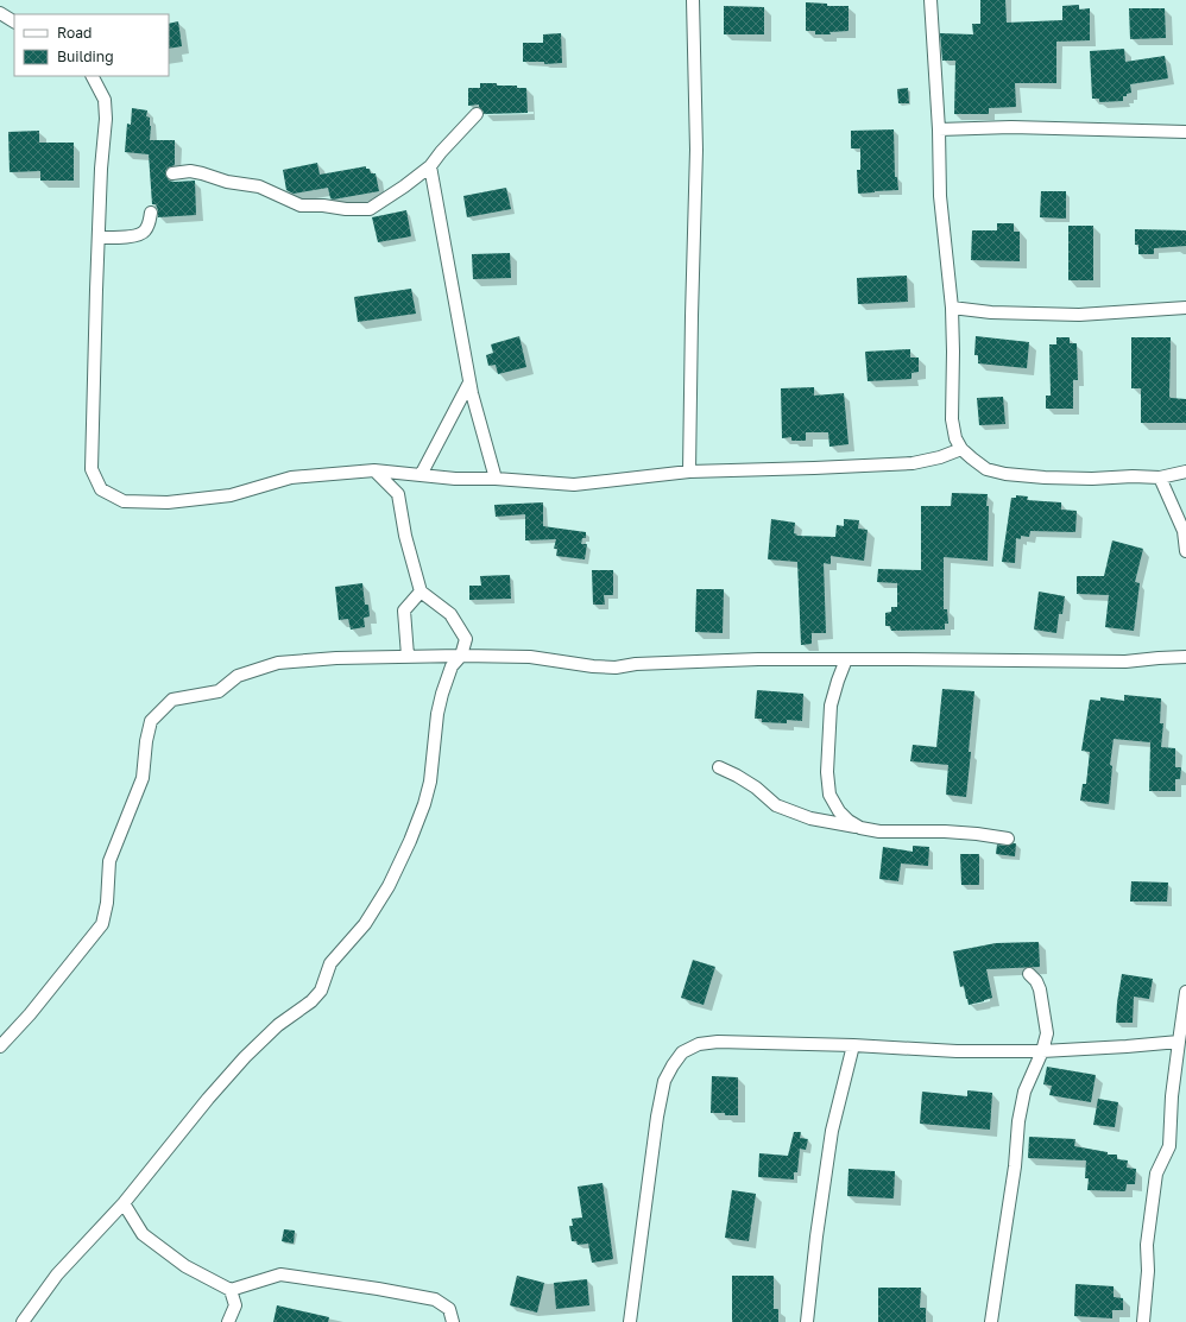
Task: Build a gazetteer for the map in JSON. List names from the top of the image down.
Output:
{
  "legend": ["Road", "Building"]
}
